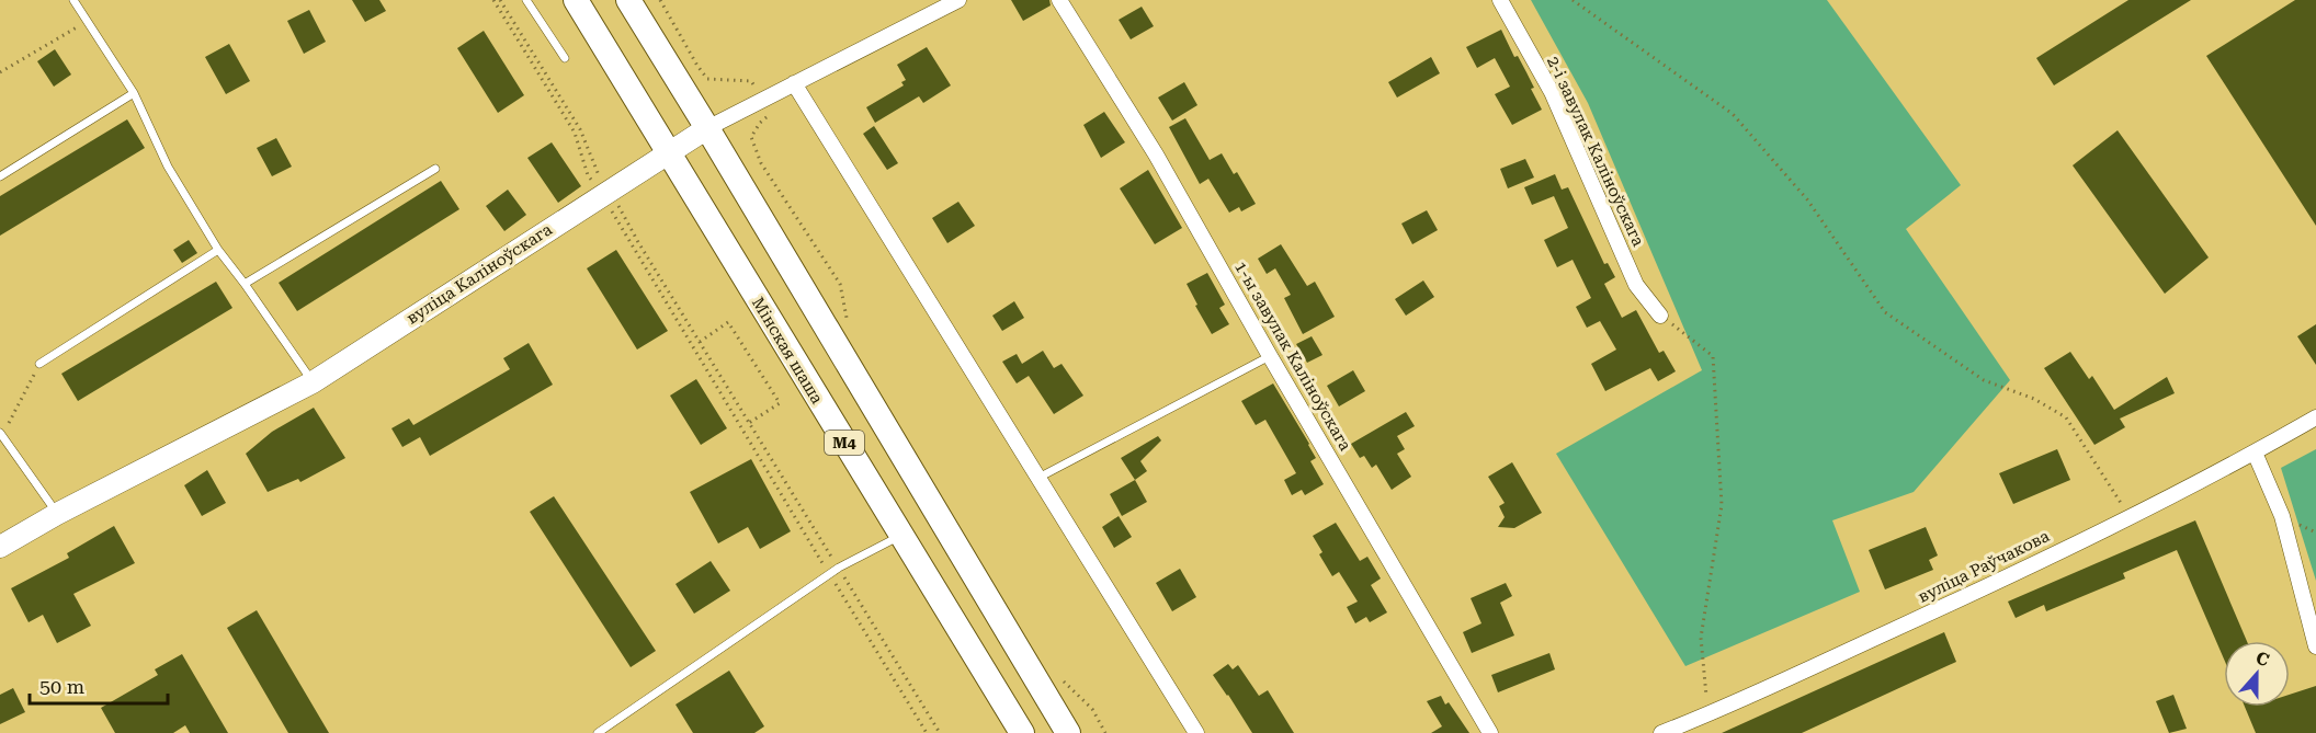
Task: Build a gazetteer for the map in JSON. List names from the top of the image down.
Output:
{
  "streets": {
    "main road": ["вуліца Каліноўскага", "Мінская шаша", "М4"],
    "street": ["2-і завулак Каліноўскага", "1-ы завулак Каліноўскага", "вуліца Раўчакова"]
  },
  "crossings": [
    ["вуліца Каліноўскага", "Мінская шаша"],
    ["вуліца Каліноўскага", "М4"]
  ],
  "scale_bar": "50 m",
  "north": "top"
}
